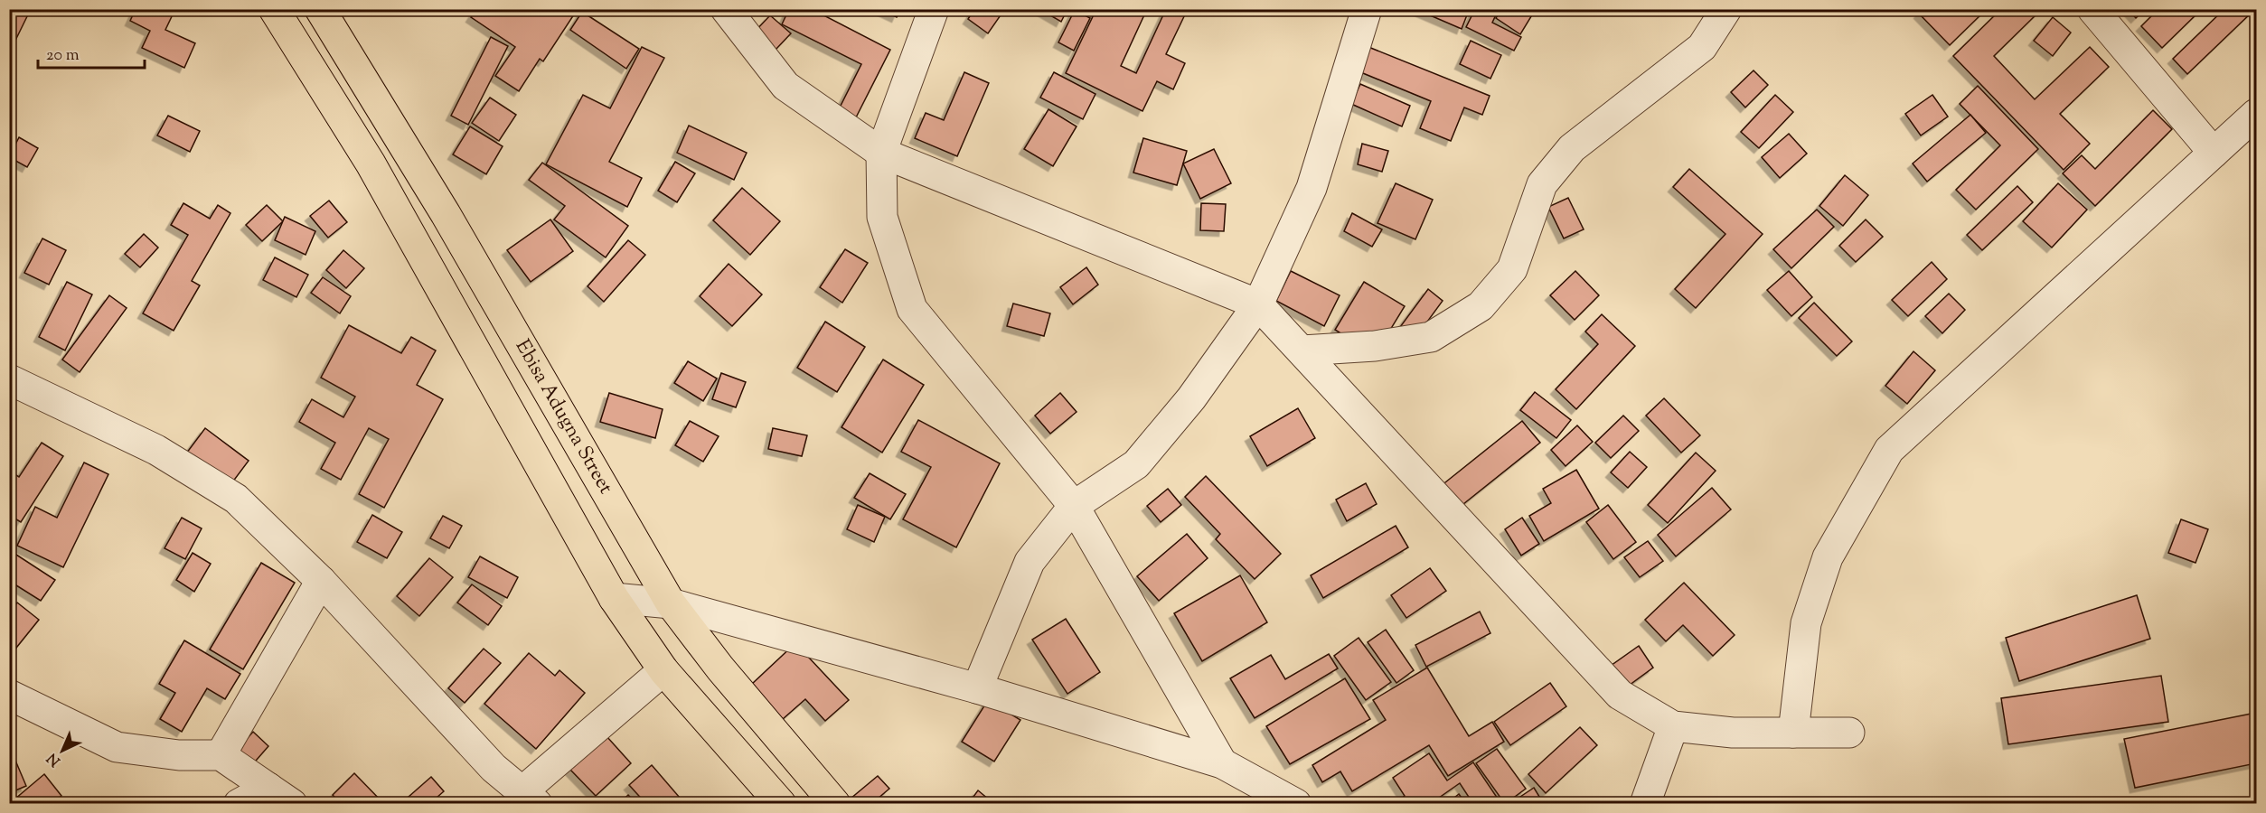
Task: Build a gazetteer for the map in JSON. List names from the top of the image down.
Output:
{
  "streets": {
    "main road": ["Ebisa Adugna Street"]
  },
  "scale_bar": "20 m",
  "north": "bottom left"
}
